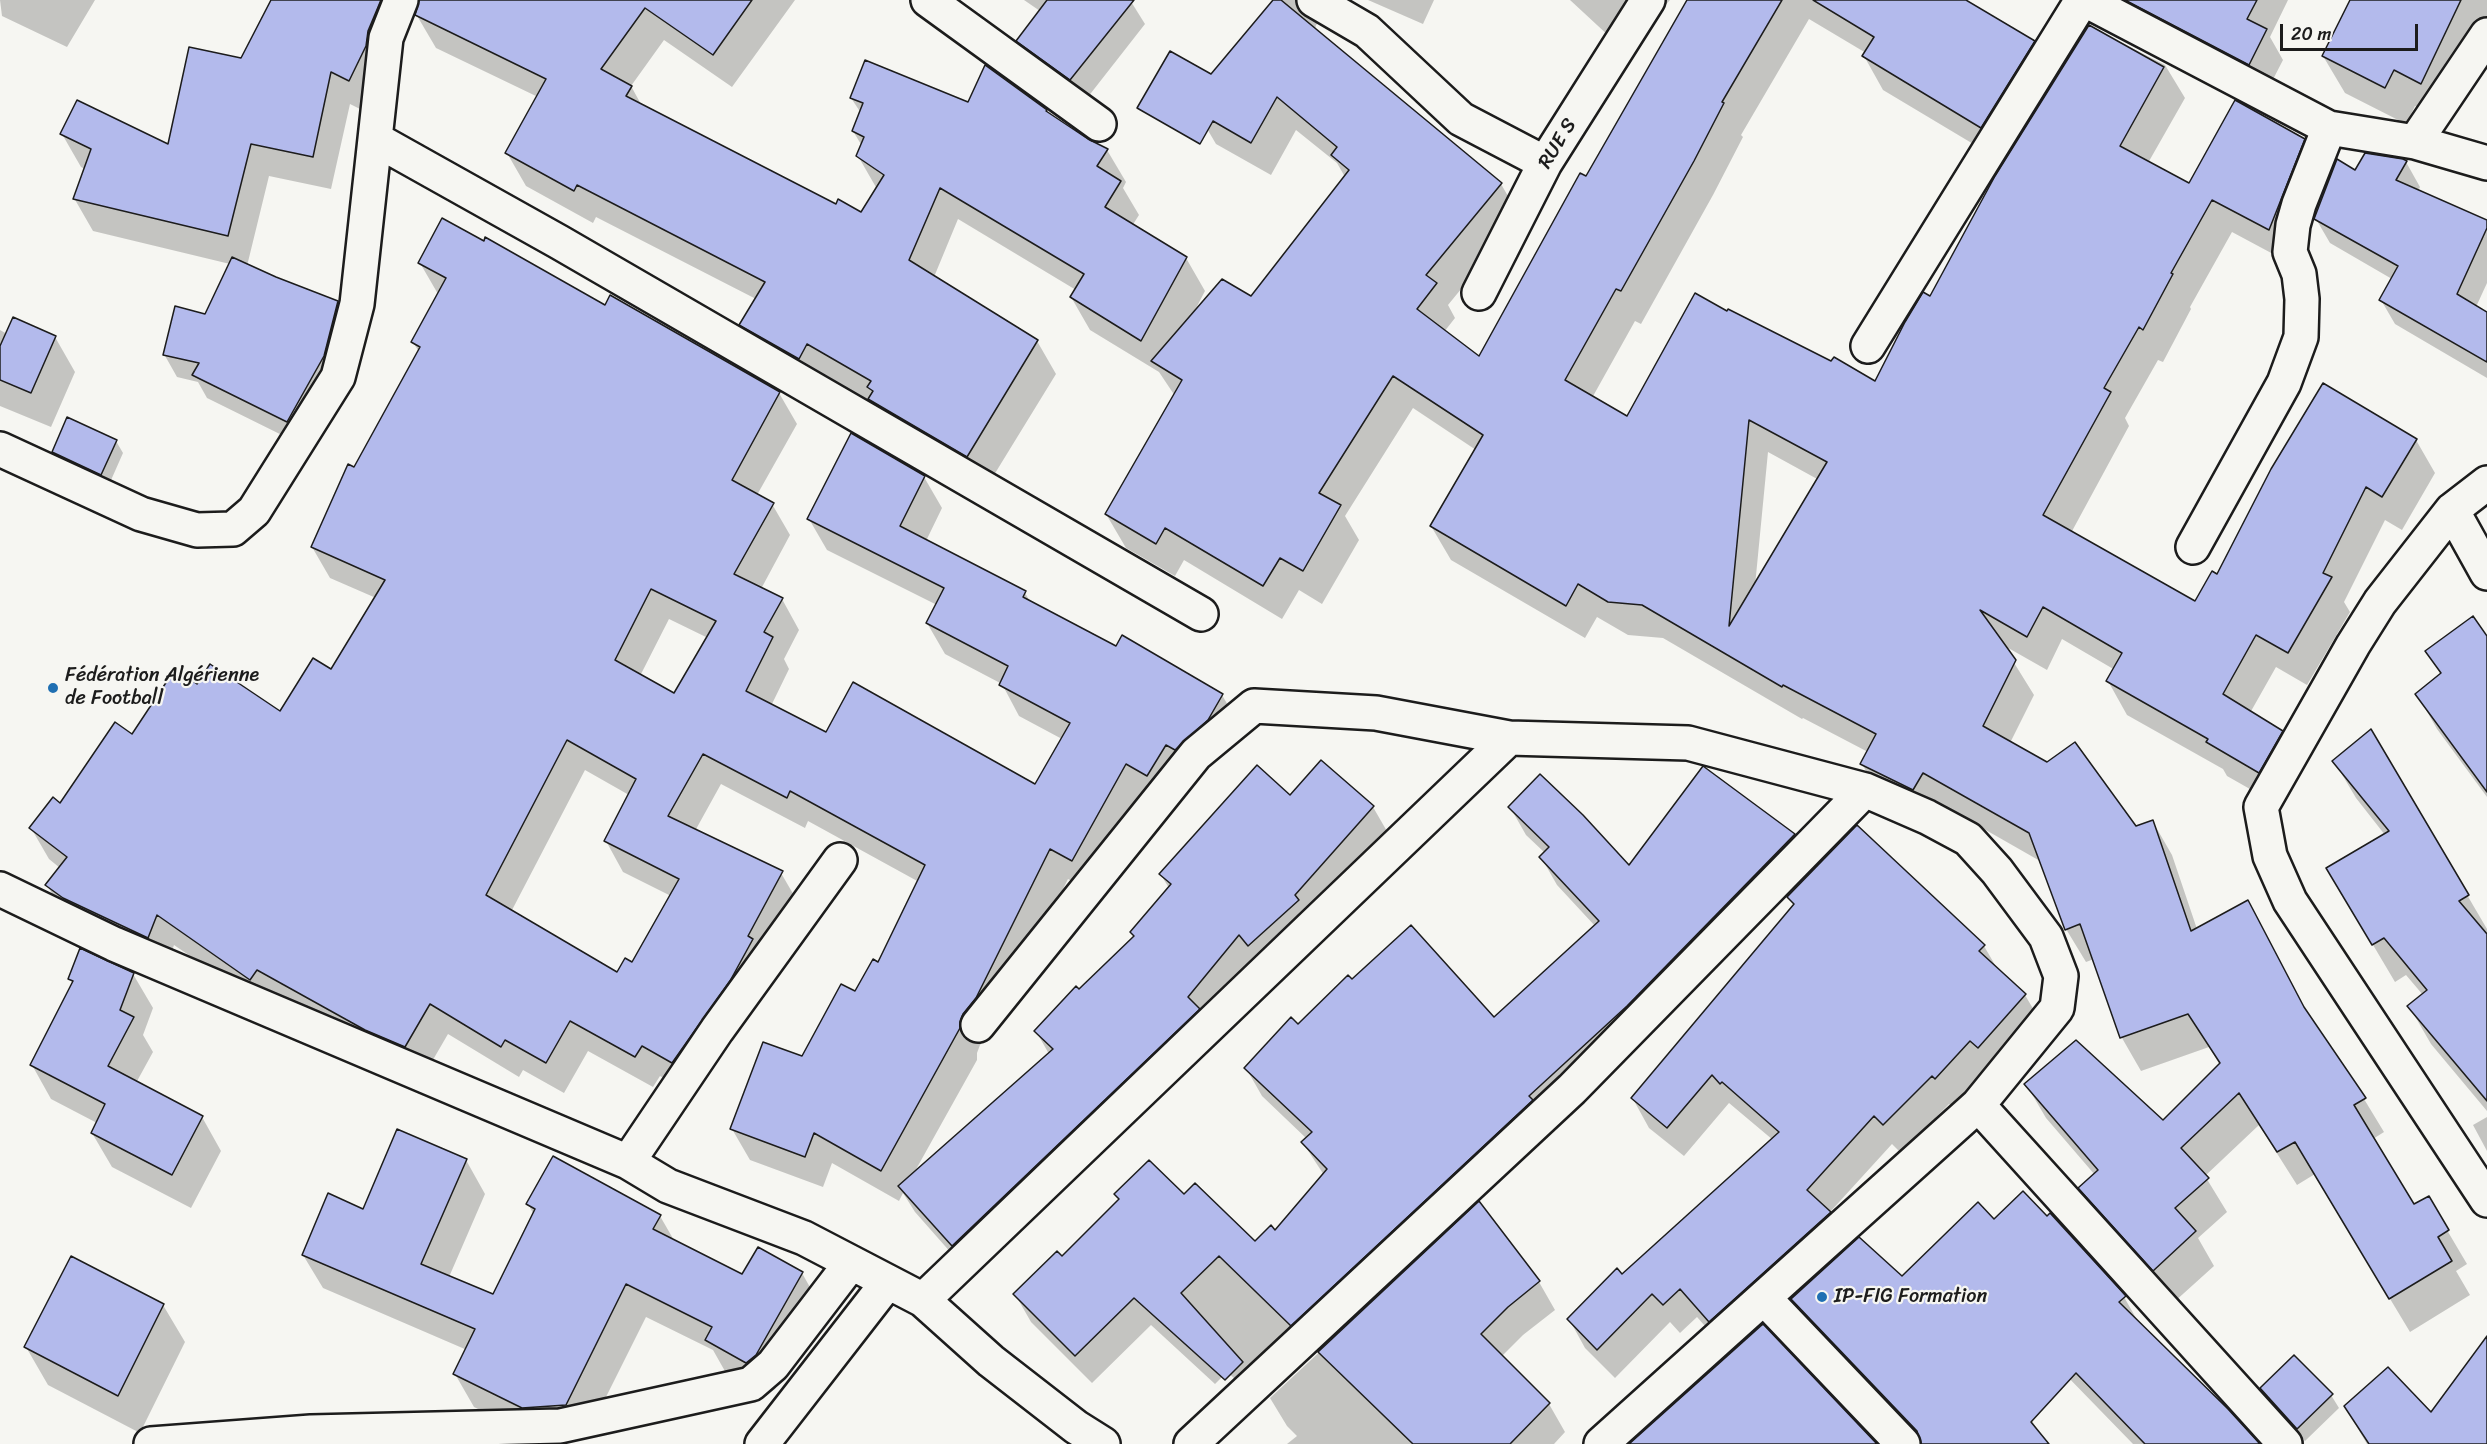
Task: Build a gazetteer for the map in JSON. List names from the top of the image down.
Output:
{
  "streets": {
    "street": ["RUE S"]
  },
  "places": ["Fédération Algérienne de Football", "IP-FIG Formation"],
  "scale_bar": "20 m"
}
